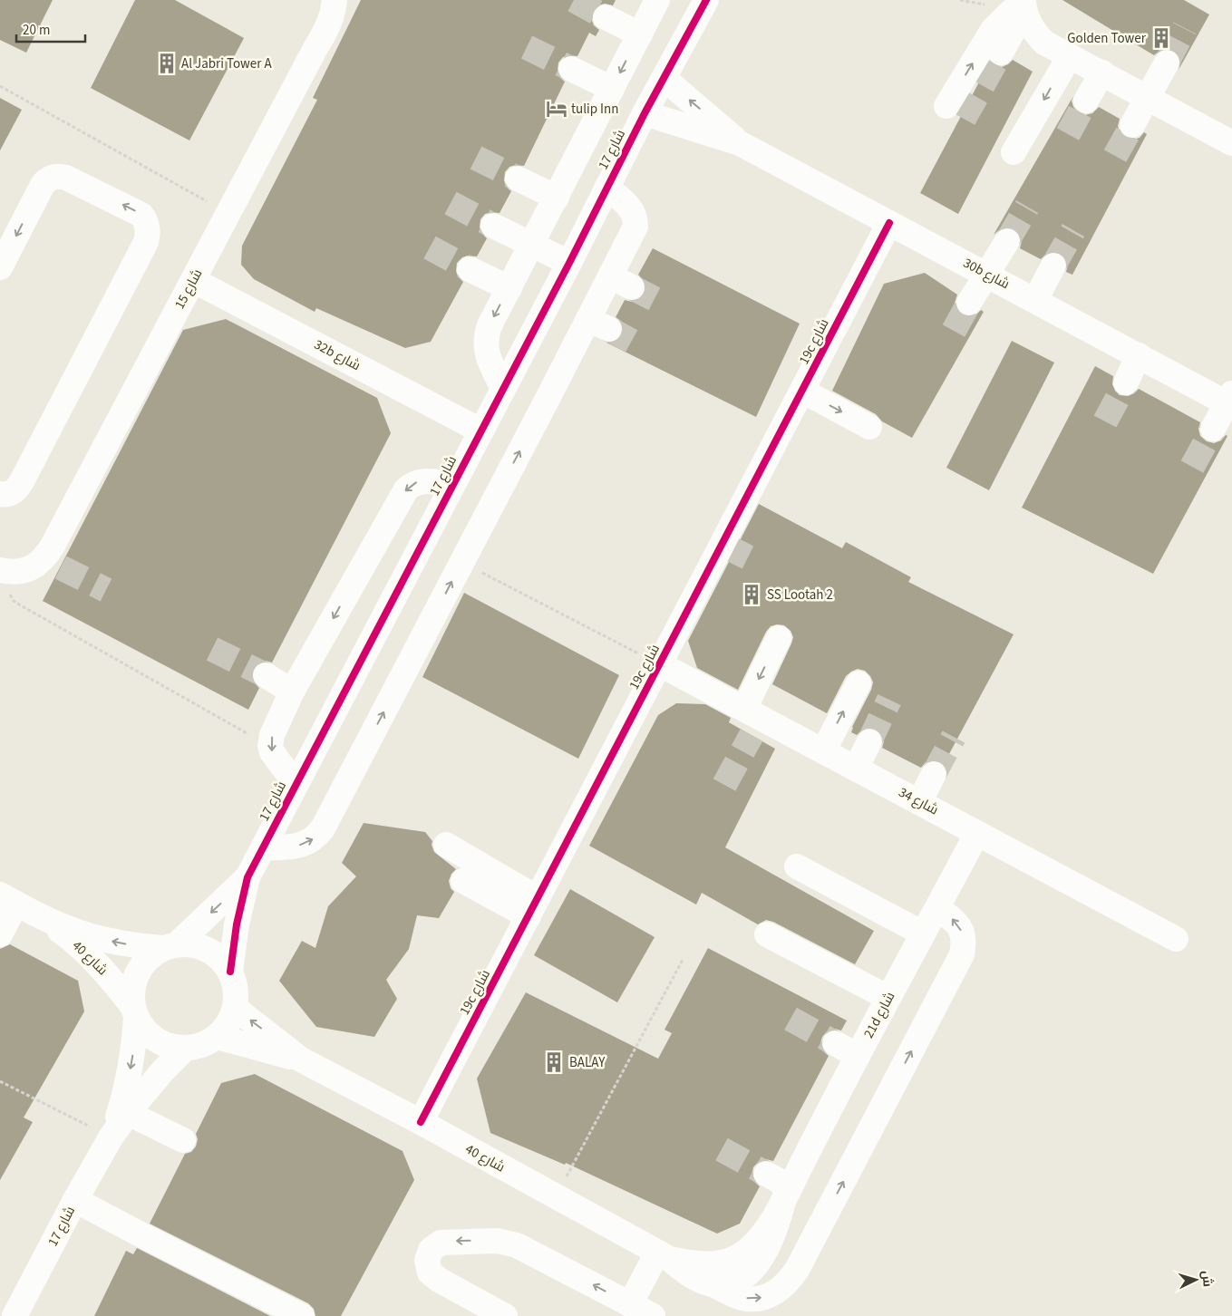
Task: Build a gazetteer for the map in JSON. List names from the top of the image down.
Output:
{
  "streets": {
    "street": [
      "شارع 17",
      "30b شارع",
      "شارع 15",
      "19c شارع",
      "32b شارع",
      "شارع 34",
      "شارع 40",
      "21d شارع"
    ]
  },
  "crossings": [
    ["شارع 17", "30b شارع"],
    ["شارع 17", "32b شارع"],
    ["شارع 17", "شارع 40"],
    ["30b شارع", "19c شارع"],
    ["شارع 15", "32b شارع"],
    ["19c شارع", "شارع 34"],
    ["19c شارع", "شارع 40"],
    ["شارع 34", "21d شارع"],
    ["شارع 40", "21d شارع"]
  ],
  "places": {
    "building": [
      "Golden Tower",
      "Al Jabri Tower A",
      "SS Lootah 2",
      "BALAY"
    ],
    "hotel": ["tulip Inn"]
  },
  "scale_bar": "20 m",
  "north": "right"
}
